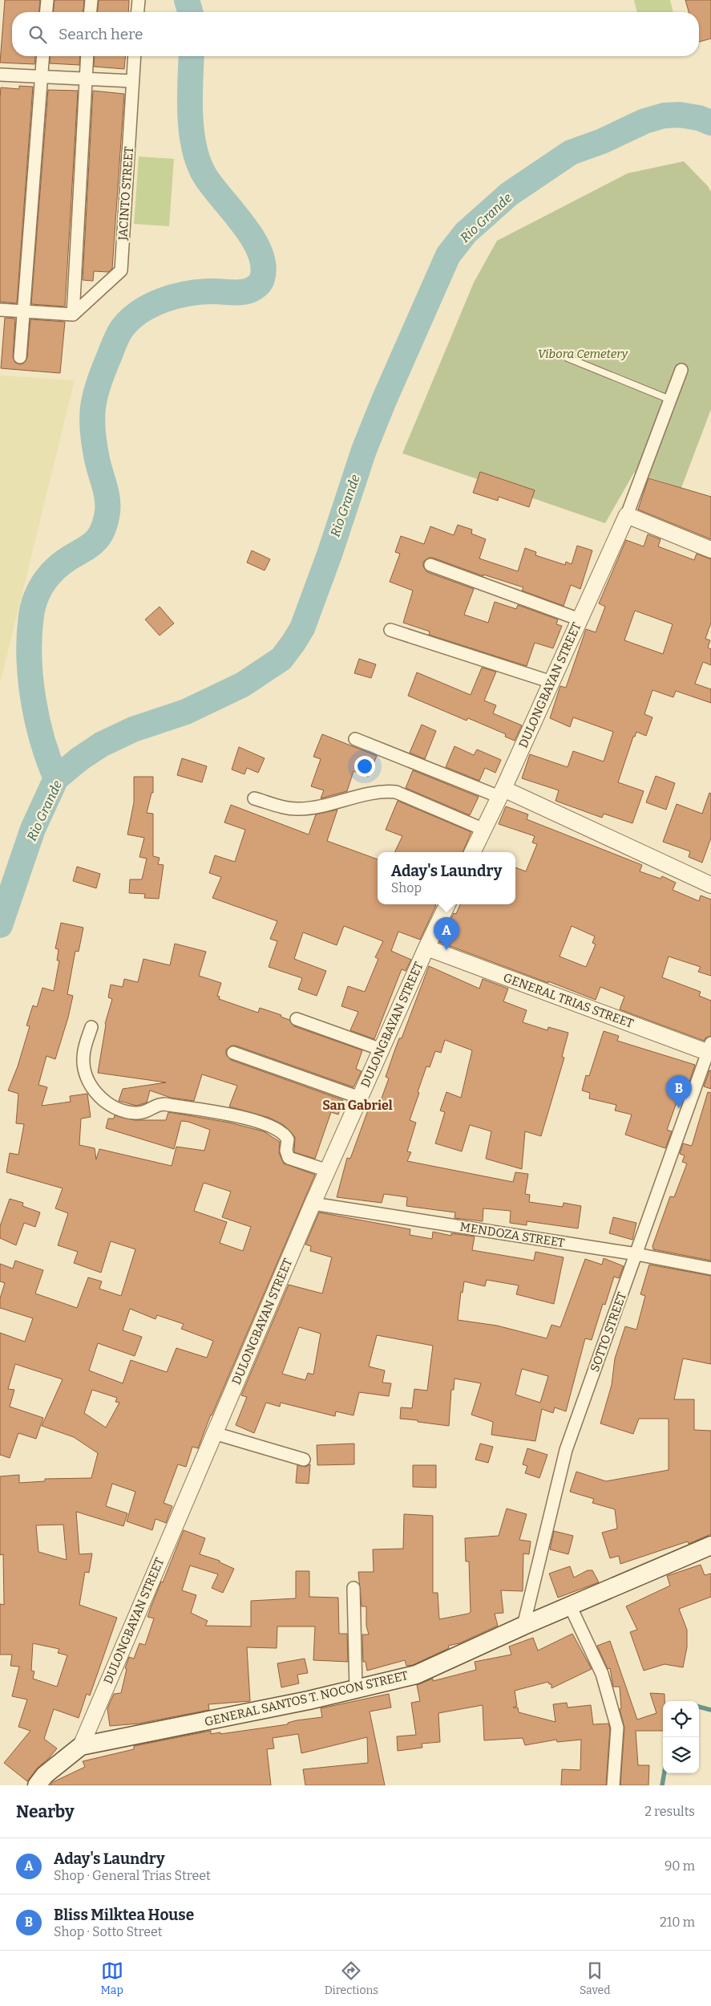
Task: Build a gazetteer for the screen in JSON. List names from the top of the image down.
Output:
{
  "streets": {
    "main road": ["GENERAL SANTOS T. NOCON STREET"],
    "street": [
      "JACINTO STREET",
      "DULONGBAYAN STREET",
      "GENERAL TRIAS STREET",
      "MENDOZA STREET",
      "SOTTO STREET"
    ]
  },
  "crossings": [
    ["DULONGBAYAN STREET", "GENERAL TRIAS STREET"],
    ["DULONGBAYAN STREET", "MENDOZA STREET"],
    ["DULONGBAYAN STREET", "GENERAL SANTOS T. NOCON STREET"],
    ["GENERAL TRIAS STREET", "SOTTO STREET"],
    ["MENDOZA STREET", "SOTTO STREET"],
    ["SOTTO STREET", "GENERAL SANTOS T. NOCON STREET"]
  ],
  "districts": ["San Gabriel"],
  "water": ["Rio Grande"],
  "parks": ["Vibora Cemetery"],
  "page": {
    "search": "Search here",
    "popup": ["Aday's Laundry", "Shop"],
    "pins": ["A", "B"],
    "heading": ["Nearby", "2 results"],
    "list": [
      {
        "mark": "A",
        "name": "Aday's Laundry",
        "note": "Shop · General Trias Street",
        "value": "90 m"
      },
      {
        "mark": "B",
        "name": "Bliss Milktea House",
        "note": "Shop · Sotto Street",
        "value": "210 m"
      }
    ],
    "nav": ["Map", "Directions", "Saved"]
  }
}
